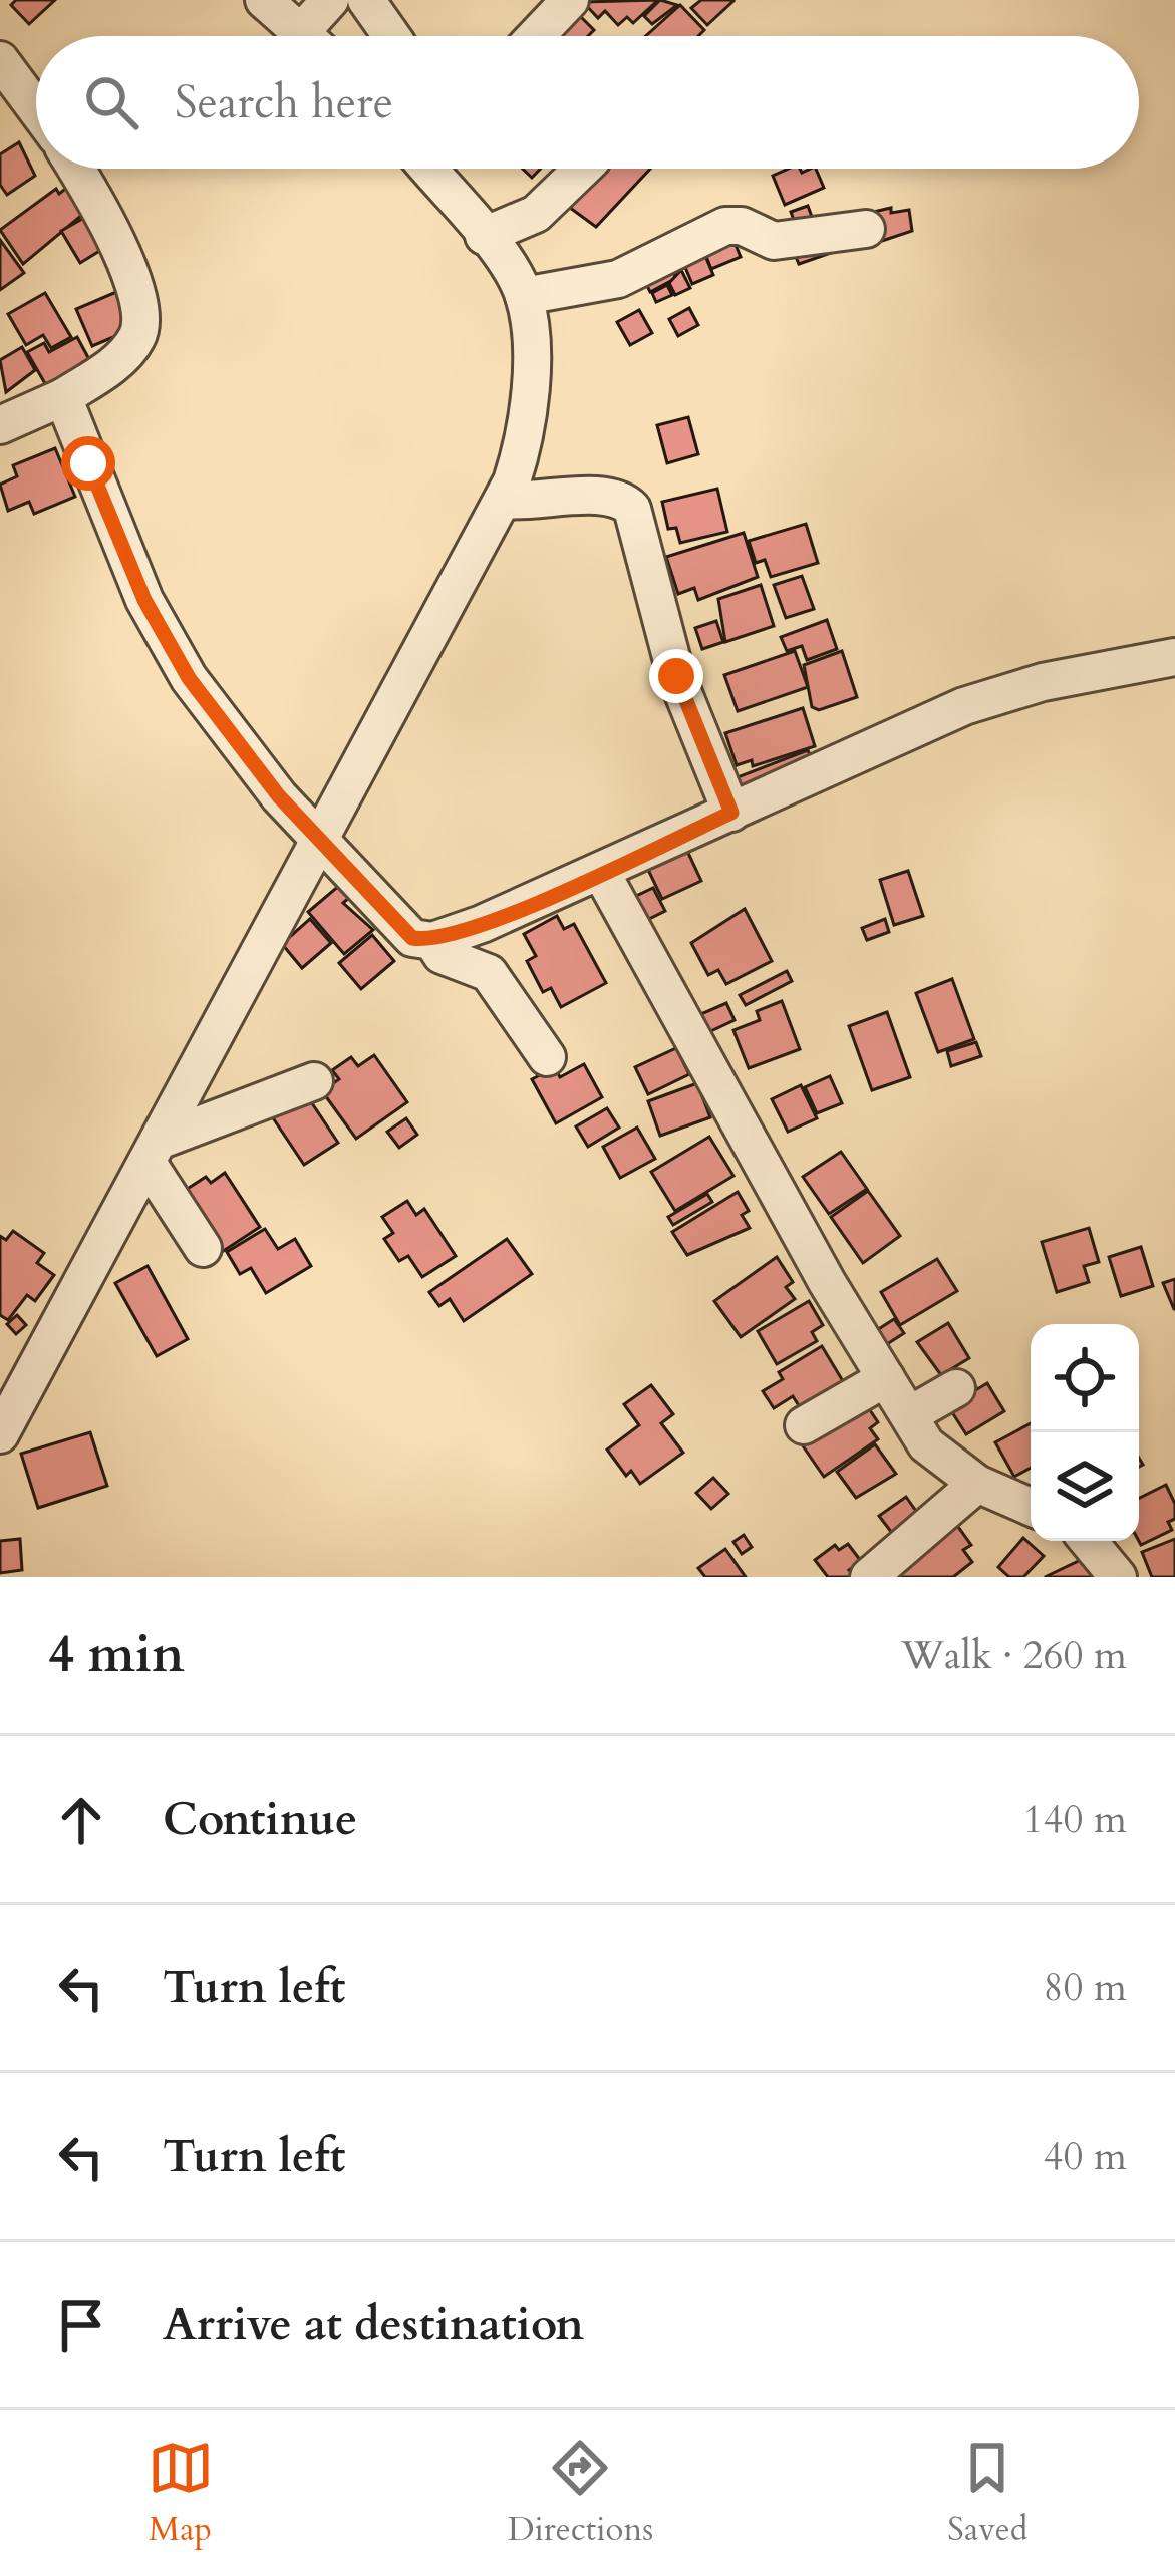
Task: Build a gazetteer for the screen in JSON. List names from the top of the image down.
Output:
{
  "page": {
    "search": "Search here",
    "heading": ["4 min", "Walk · 260 m"],
    "list": [
      ["Continue", "140 m"],
      ["Turn left", "80 m"],
      ["Turn left", "40 m"],
      "Arrive at destination"
    ],
    "nav": ["Map", "Directions", "Saved"]
  }
}
